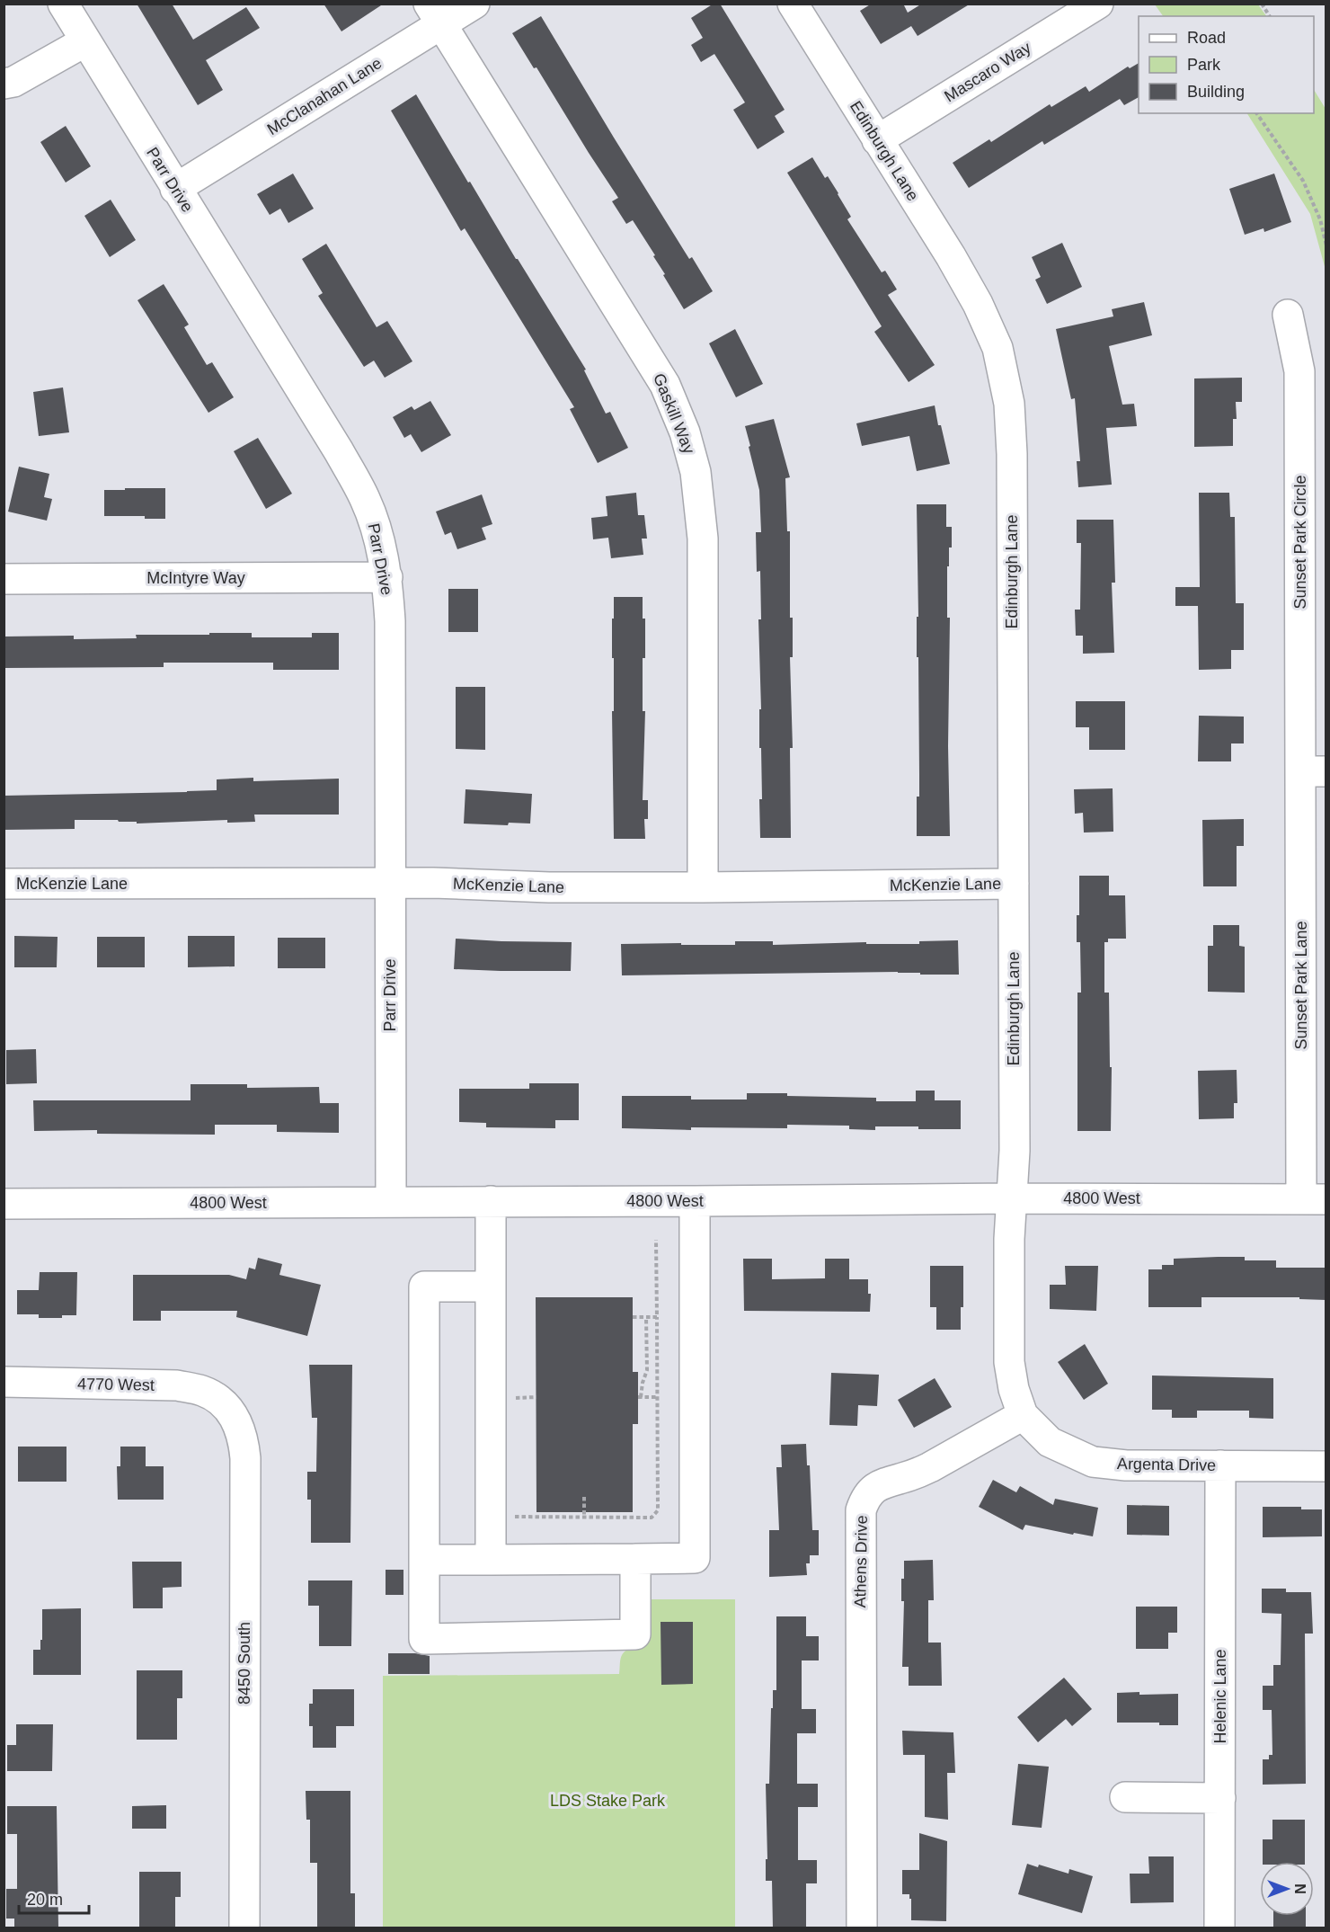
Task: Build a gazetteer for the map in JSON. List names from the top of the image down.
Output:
{
  "streets": {
    "street": [
      "Mascaro Way",
      "McClanahan Lane",
      "Edinburgh Lane",
      "Parr Drive",
      "Gaskill Way",
      "Sunset Park Circle",
      "McIntyre Way",
      "McKenzie Lane",
      "Sunset Park Lane",
      "4800 West",
      "4770 West",
      "Argenta Drive",
      "Athens Drive",
      "8450 South",
      "Helenic Lane"
    ]
  },
  "crossings": [
    ["Mascaro Way", "Edinburgh Lane"],
    ["McClanahan Lane", "Parr Drive"],
    ["McClanahan Lane", "Gaskill Way"],
    ["Edinburgh Lane", "McKenzie Lane"],
    ["Edinburgh Lane", "4800 West"],
    ["Parr Drive", "McIntyre Way"],
    ["Parr Drive", "McKenzie Lane"],
    ["Parr Drive", "4800 West"],
    ["Gaskill Way", "McKenzie Lane"],
    ["Sunset Park Circle", "Sunset Park Lane"],
    ["Sunset Park Lane", "4800 West"],
    ["4770 West", "8450 South"],
    ["Argenta Drive", "Athens Drive"],
    ["Argenta Drive", "Helenic Lane"]
  ],
  "parks": ["LDS Stake Park"],
  "legend": ["Road", "Park", "Building"],
  "scale_bar": "20 m",
  "north": "right"
}
